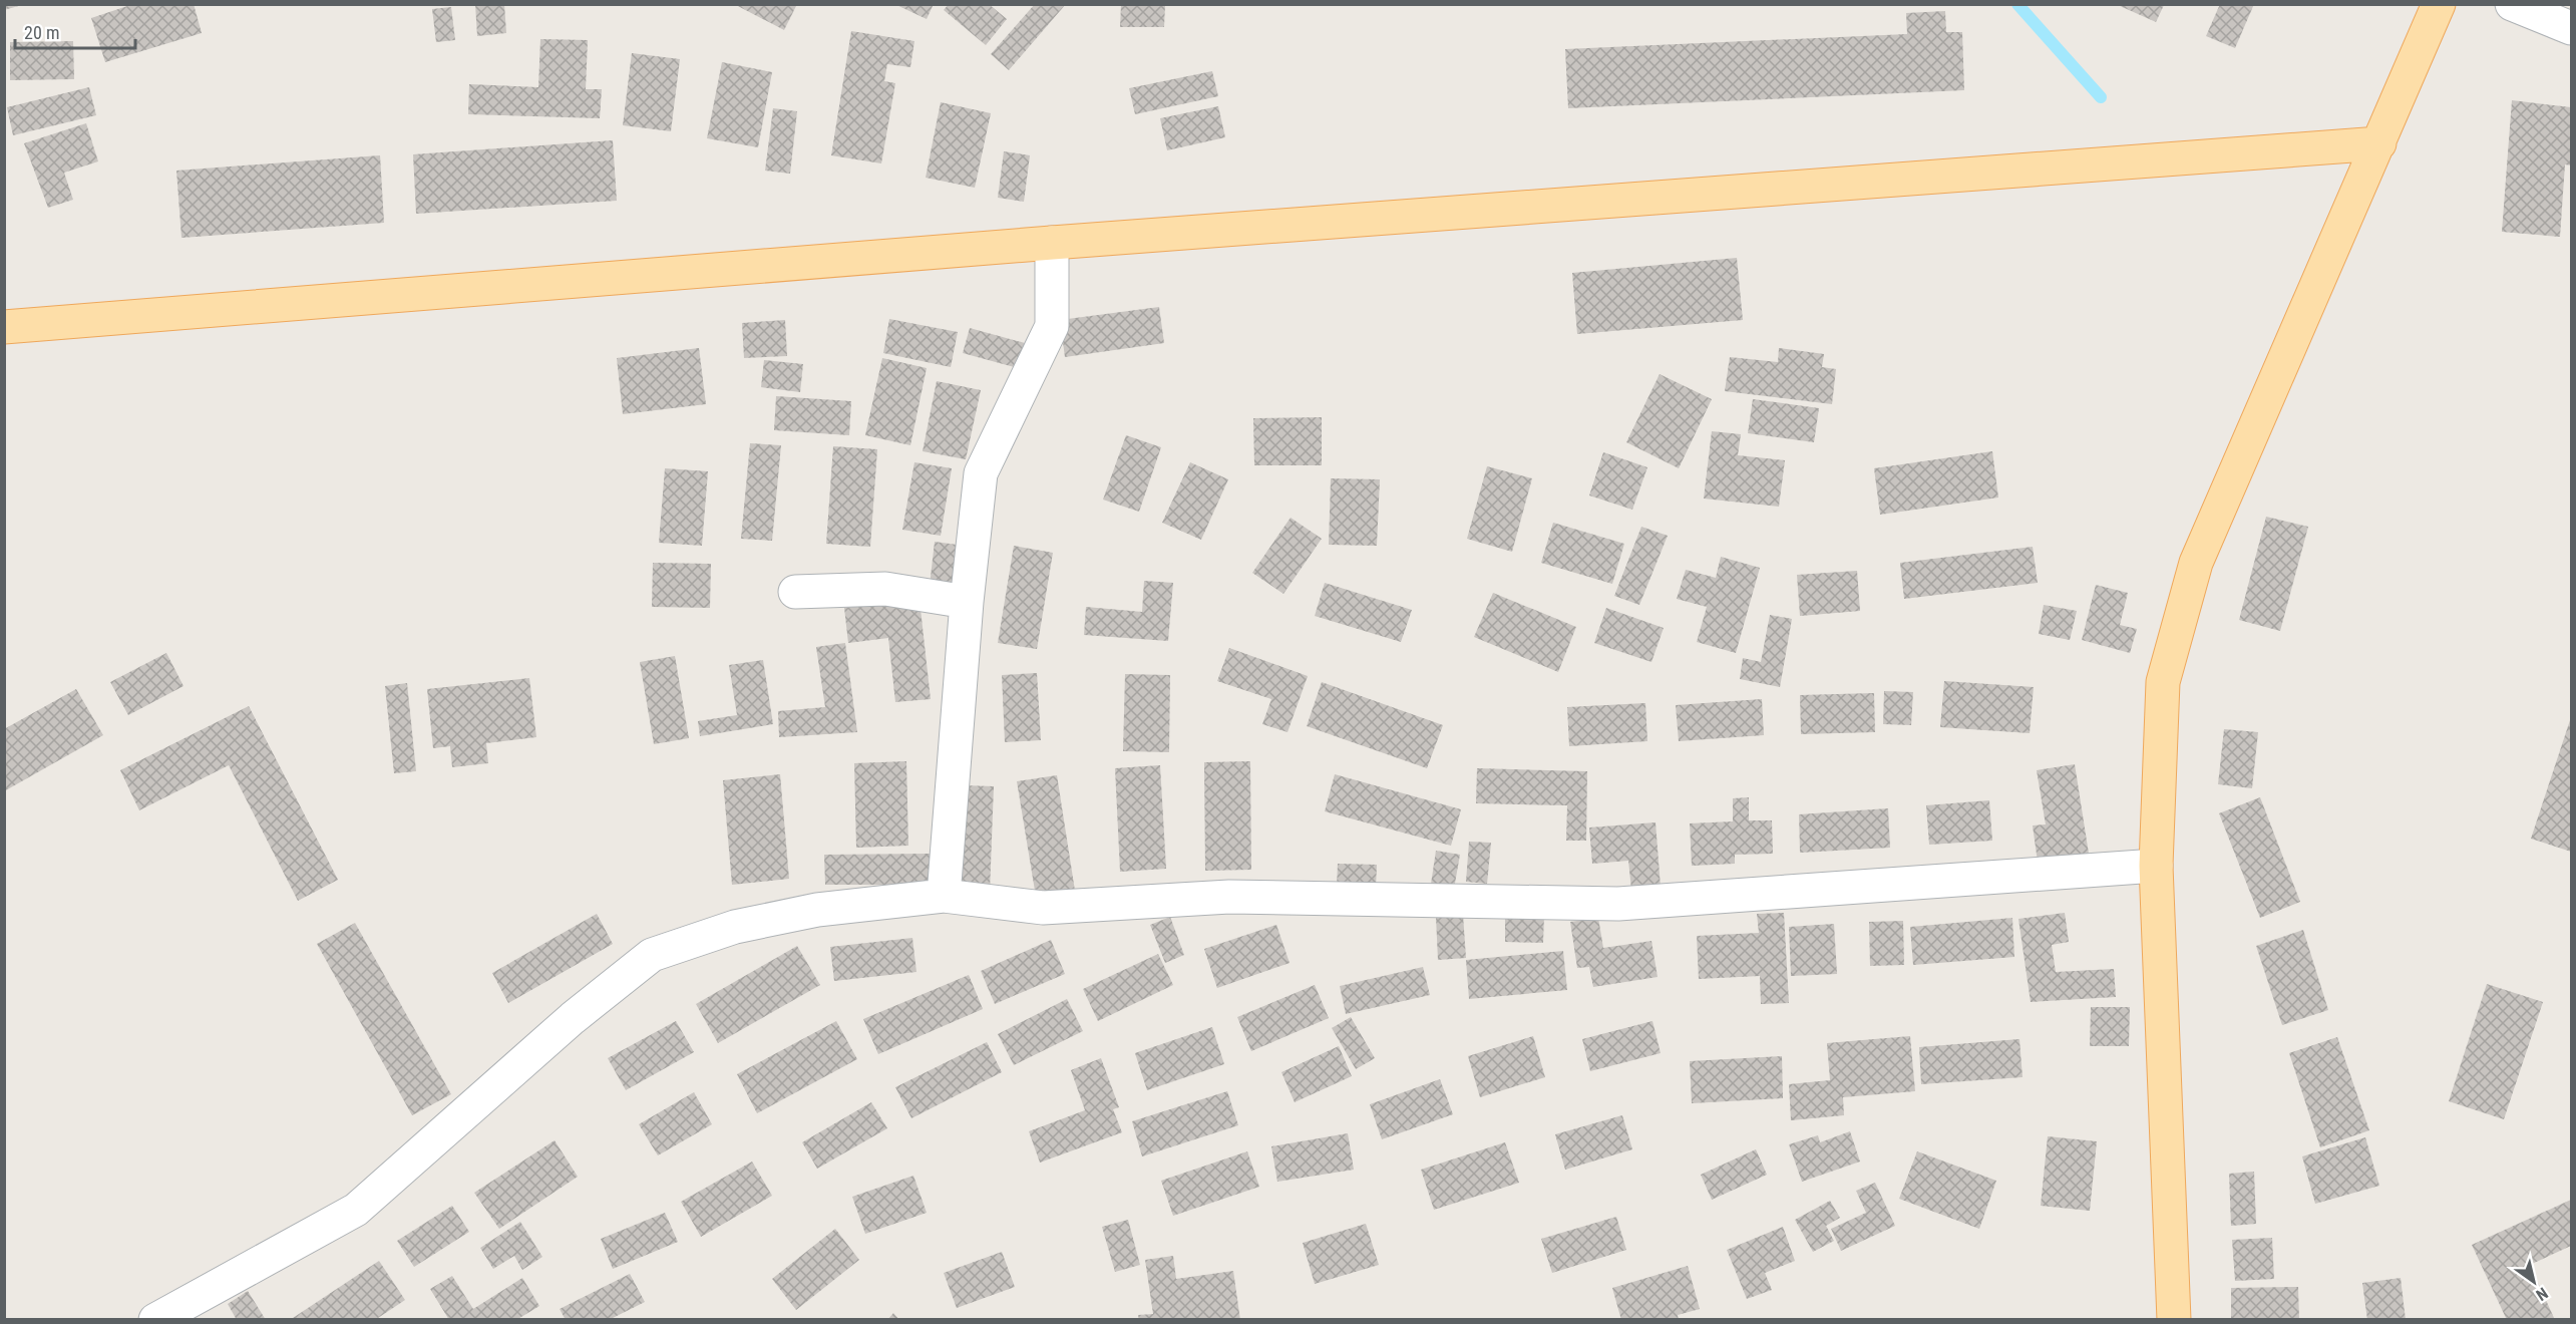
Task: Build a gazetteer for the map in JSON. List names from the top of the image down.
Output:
{
  "scale_bar": "20 m",
  "north": "bottom right"
}
